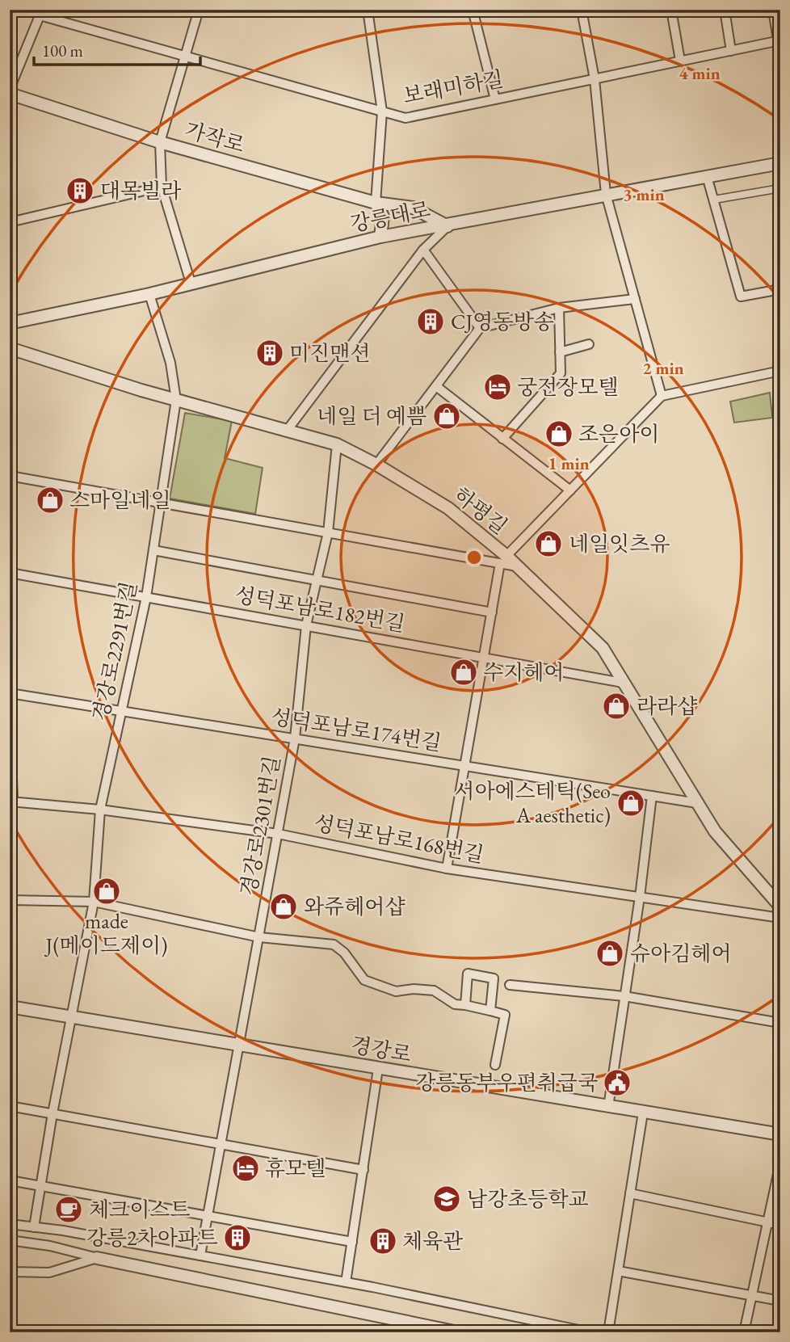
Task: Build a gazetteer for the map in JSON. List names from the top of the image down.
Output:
{
  "streets": {
    "street": [
      "보래미하길",
      "가작로",
      "강릉대로",
      "하평길",
      "성덕포남로182번길",
      "경강로2291번길",
      "성덕포남로174번길",
      "경강로2301번길",
      "성덕포남로168번길",
      "경강로"
    ]
  },
  "crossings": [
    ["가작로", "강릉대로"],
    ["강릉대로", "경강로2291번길"],
    ["하평길", "성덕포남로182번길"],
    ["하평길", "경강로2291번길"],
    ["하평길", "성덕포남로174번길"],
    ["하평길", "경강로2301번길"],
    ["성덕포남로182번길", "경강로2291번길"],
    ["성덕포남로182번길", "경강로2301번길"],
    ["경강로2291번길", "성덕포남로174번길"],
    ["경강로2291번길", "성덕포남로168번길"],
    ["경강로2291번길", "경강로"],
    ["성덕포남로174번길", "경강로2301번길"],
    ["경강로2301번길", "성덕포남로168번길"],
    ["경강로2301번길", "경강로"]
  ],
  "places": {
    "building": [
      "대목빌라",
      "CJ영동방송",
      "미진맨션",
      "강릉2차아파트",
      "체육관"
    ],
    "hotel": ["궁전장모텔", "휴모텔"],
    "shop": [
      "네일 더 예쁨",
      "조은아이",
      "스마일네일",
      "네일잇츠유",
      "수지헤어",
      "라라샵",
      "서아에스테틱(Seo A aesthetic)",
      "made J(메이드제이)",
      "와쥬헤어샵",
      "슈아김헤어"
    ],
    "public building": ["강릉동부우편취급국"],
    "school or university": ["남강초등학교"],
    "cafe": ["체크이스트"]
  },
  "scale_bar": "100 m",
  "rings": [
    "4 min",
    "3 min",
    "2 min",
    "1 min"
  ]
}
